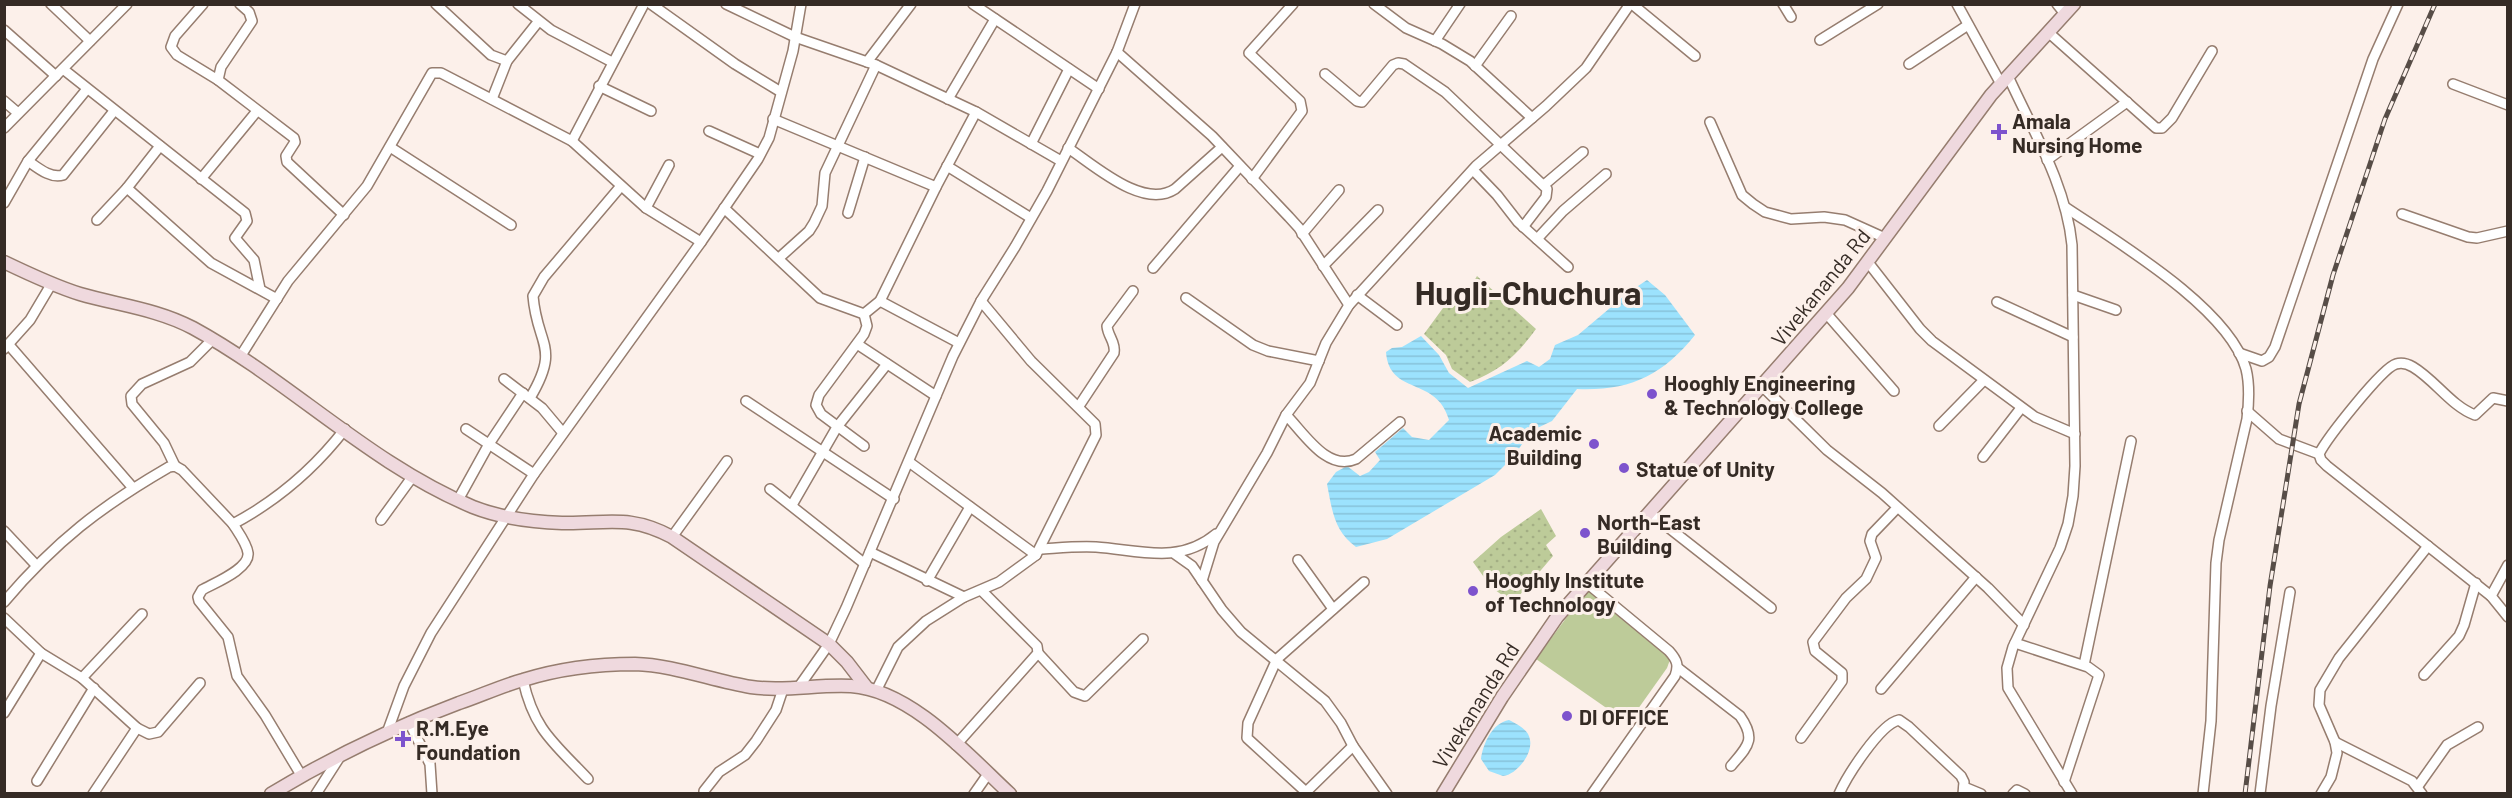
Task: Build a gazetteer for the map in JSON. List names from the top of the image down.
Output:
{
  "streets": {
    "street": ["Vivekananda Rd"]
  },
  "districts": ["Hugli-Chuchura"],
  "places": {
    "health": ["Amala Nursing Home", "R.M.Eye Foundation"],
    "other": [
      "Hooghly Engineering & Technology College",
      "Academic Building",
      "Statue of Unity",
      "North-East Building",
      "Hooghly Institute of Technology",
      "DI OFFICE"
    ]
  }
}
